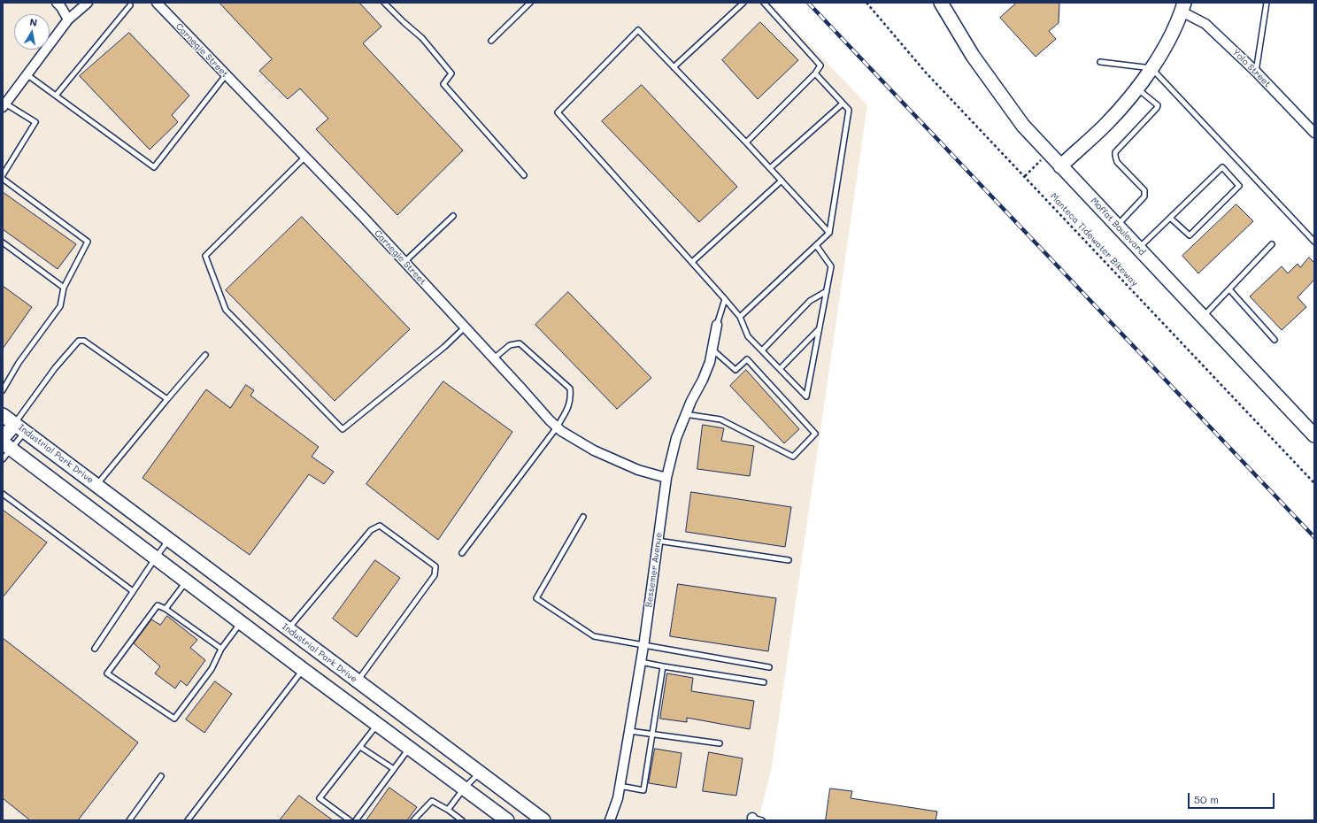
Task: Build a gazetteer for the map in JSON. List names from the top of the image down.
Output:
{
  "streets": {
    "street": [
      "Carnegie Street",
      "Yolo Street",
      "Moffat Boulevard",
      "Industrial Park Drive",
      "Bessemer Avenue"
    ],
    "path": ["Manteca Tidewater Bikeway"]
  },
  "crossings": [
    ["Carnegie Street", "Bessemer Avenue"]
  ],
  "scale_bar": "50 m",
  "north": "top"
}
